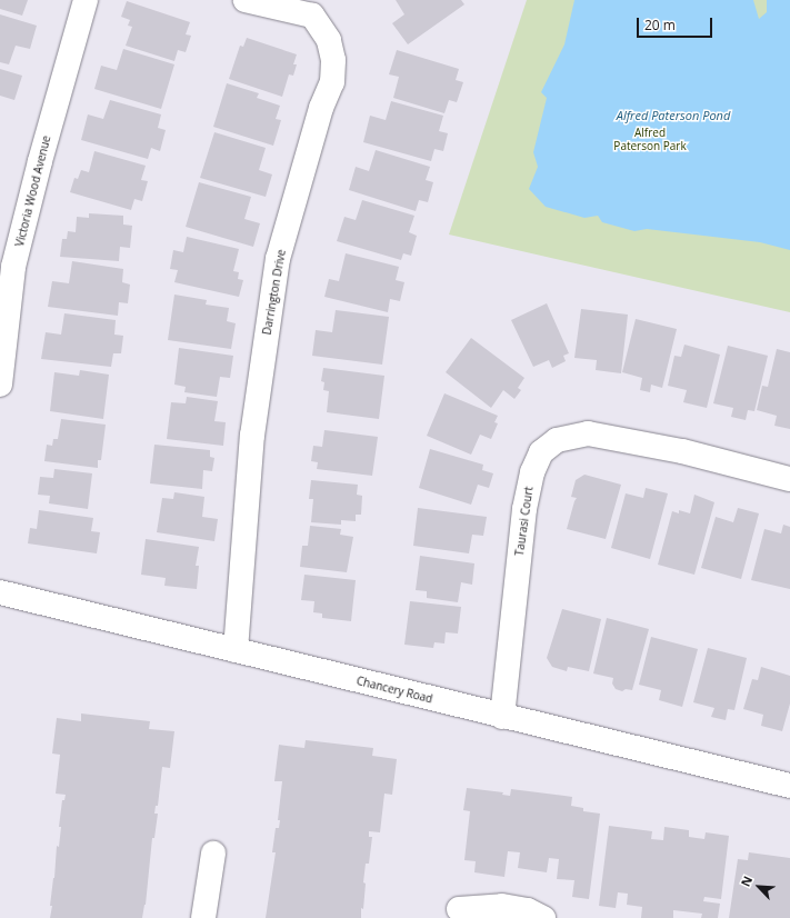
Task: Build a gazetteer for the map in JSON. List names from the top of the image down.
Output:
{
  "streets": {
    "street": [
      "Victoria Wood Avenue",
      "Darrington Drive",
      "Taurasi Court",
      "Chancery Road"
    ]
  },
  "crossings": [
    ["Darrington Drive", "Chancery Road"],
    ["Taurasi Court", "Chancery Road"]
  ],
  "water": ["Alfred Paterson Pond"],
  "parks": ["Alfred Paterson Park"],
  "scale_bar": "20 m",
  "north": "top left"
}
